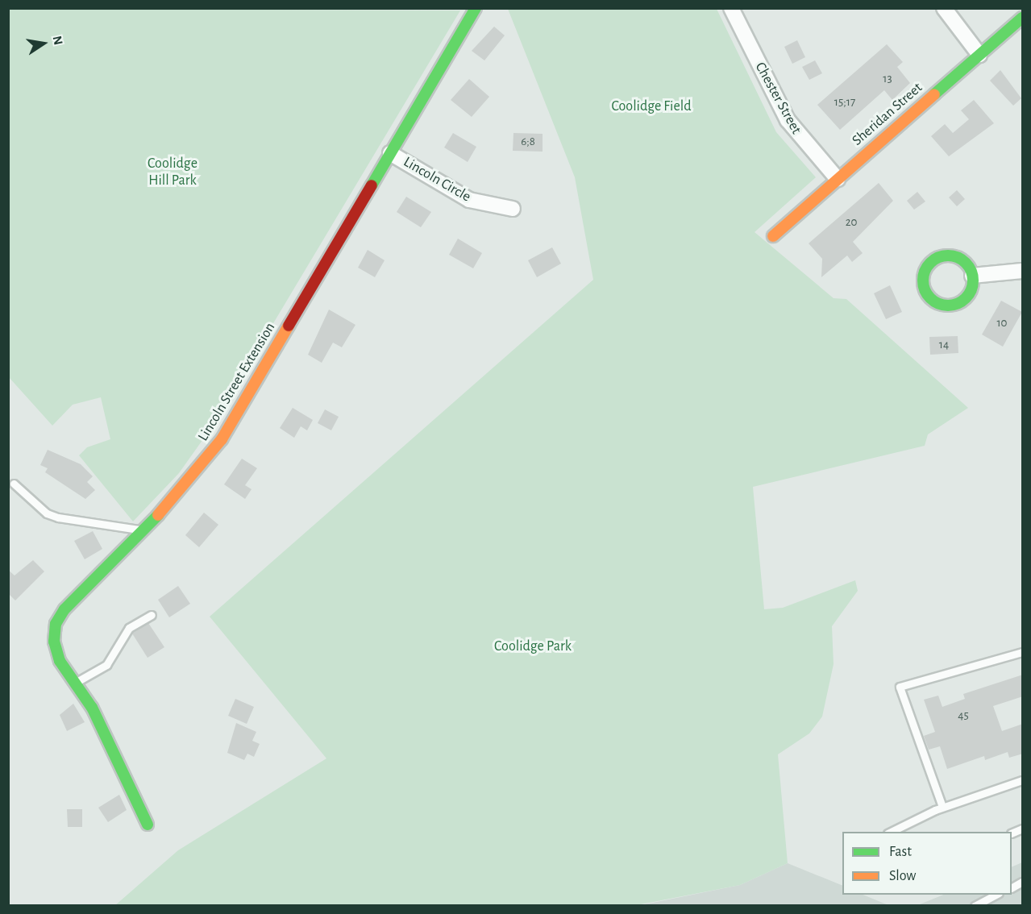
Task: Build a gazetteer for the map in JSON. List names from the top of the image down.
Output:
{
  "streets": {
    "street": [
      "Chester Street",
      "Sheridan Street",
      "Lincoln Circle",
      "Lincoln Street Extension"
    ]
  },
  "crossings": [
    ["Chester Street", "Sheridan Street"],
    ["Lincoln Circle", "Lincoln Street Extension"]
  ],
  "parks": ["Coolidge Field", "Coolidge Hill Park", "Coolidge Park"],
  "house_numbers": [
    "13",
    "15;17",
    "6;8",
    "20",
    "10",
    "14",
    "45"
  ],
  "legend": ["Fast", "Slow"],
  "north": "right"
}
